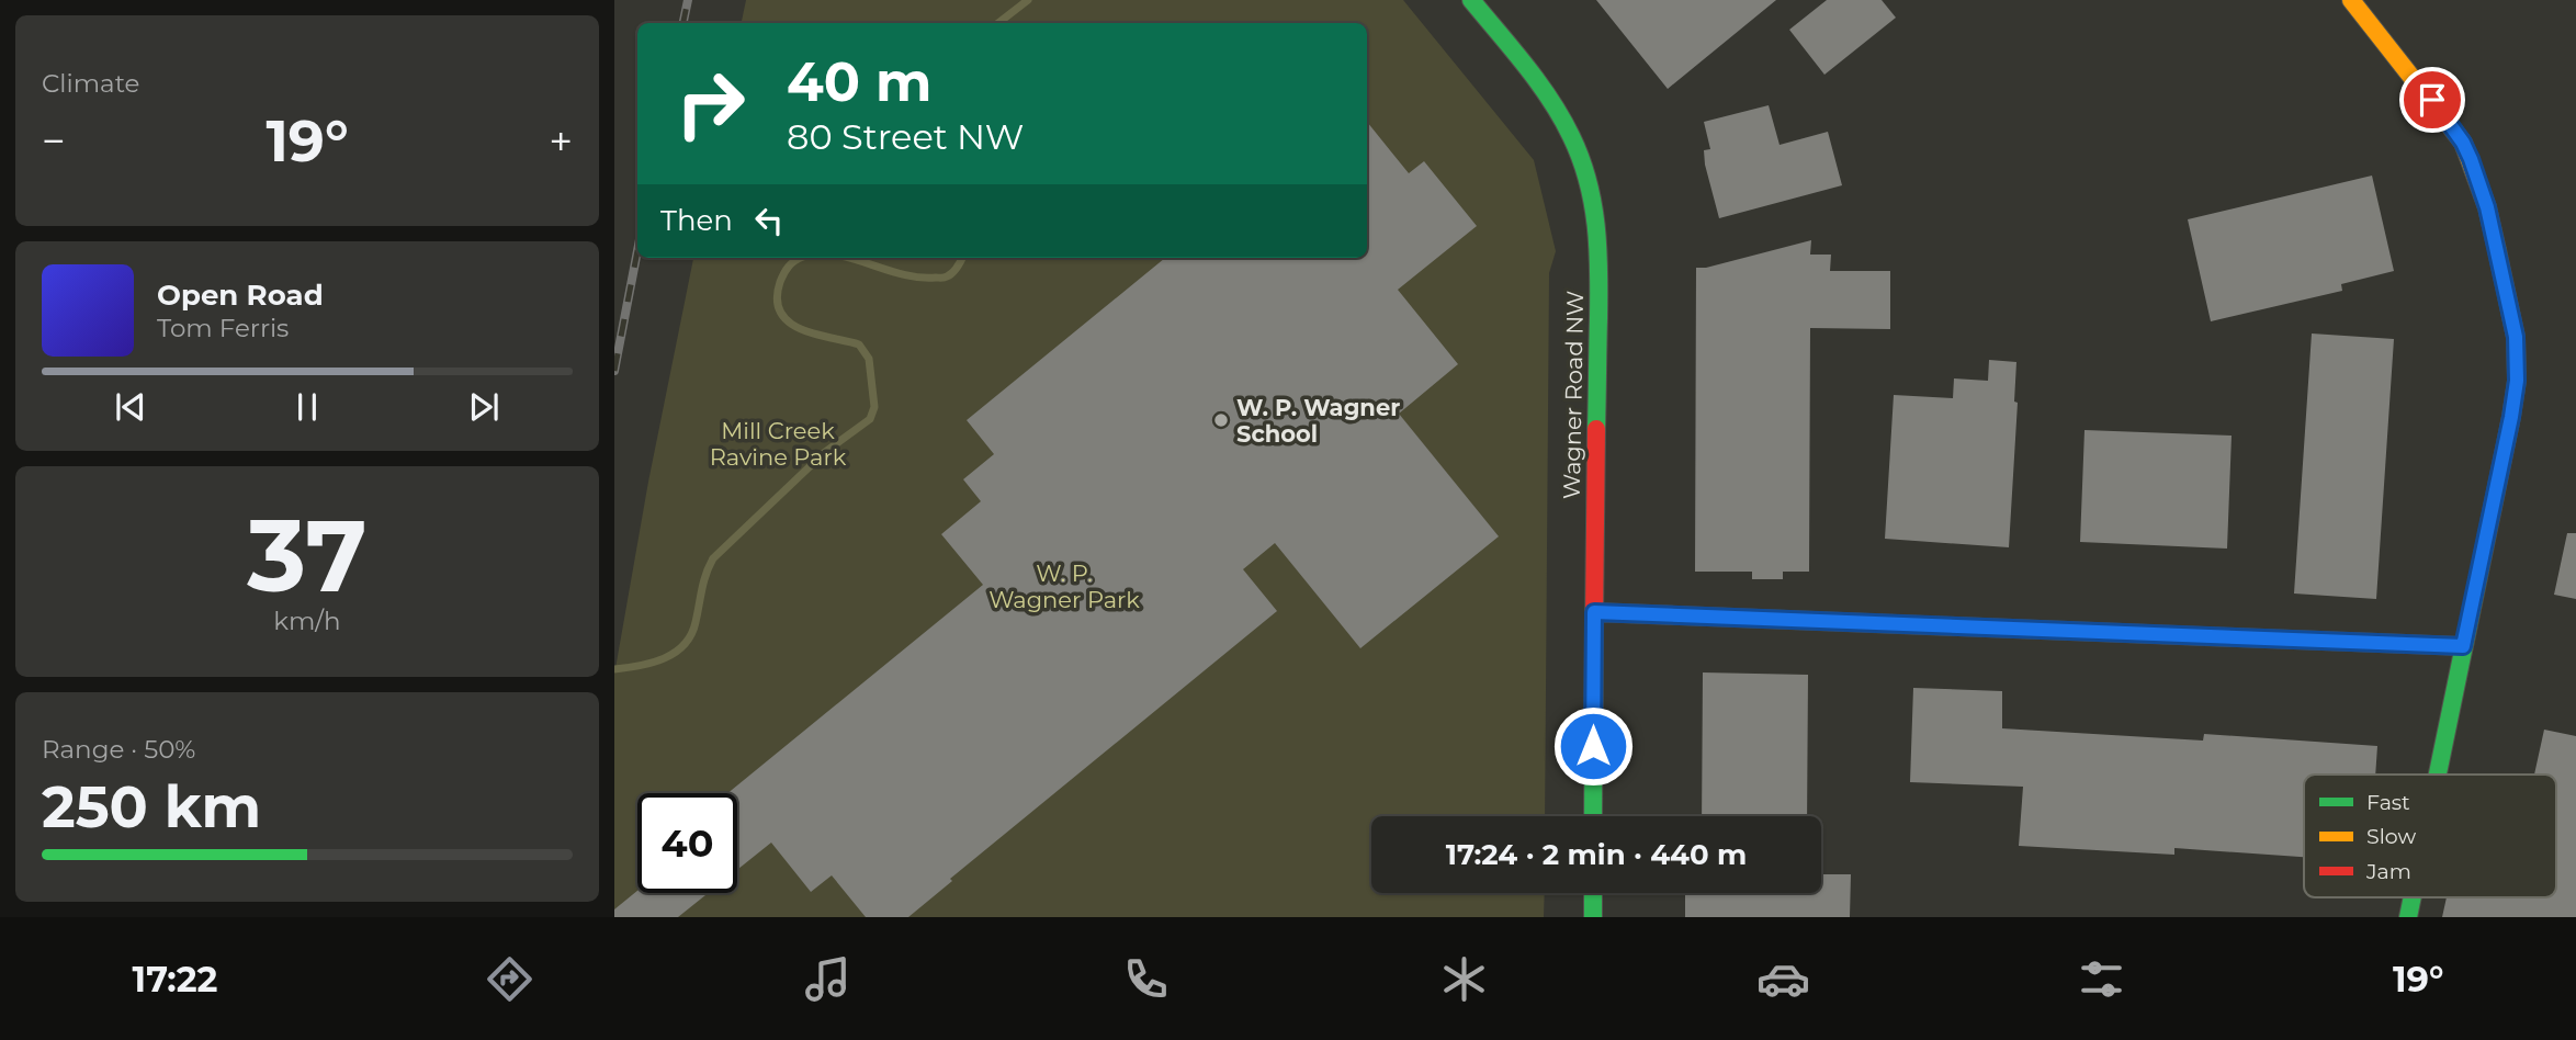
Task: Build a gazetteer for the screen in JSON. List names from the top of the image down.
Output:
{
  "streets": {
    "street": ["Wagner Road NW"]
  },
  "parks": ["Mill Creek Ravine Park", "W. P. Wagner Park"],
  "places": ["W. P. Wagner School"],
  "legend": ["Fast", "Slow", "Jam"],
  "page": {
    "tile": [
      "Climate",
      ["37", "km/h"],
      ["Range · 50%", "250 km"]
    ],
    "turn": ["40 m", "80 Street NW"],
    "heat": ["−", "19°", "+"],
    "then": "Then",
    "song": ["Open Road", "Tom Ferris"],
    "limit": "40",
    "trip": "17:24 · 2 min · 440 m",
    "tabs": ["17:22", "19°"]
  }
}
